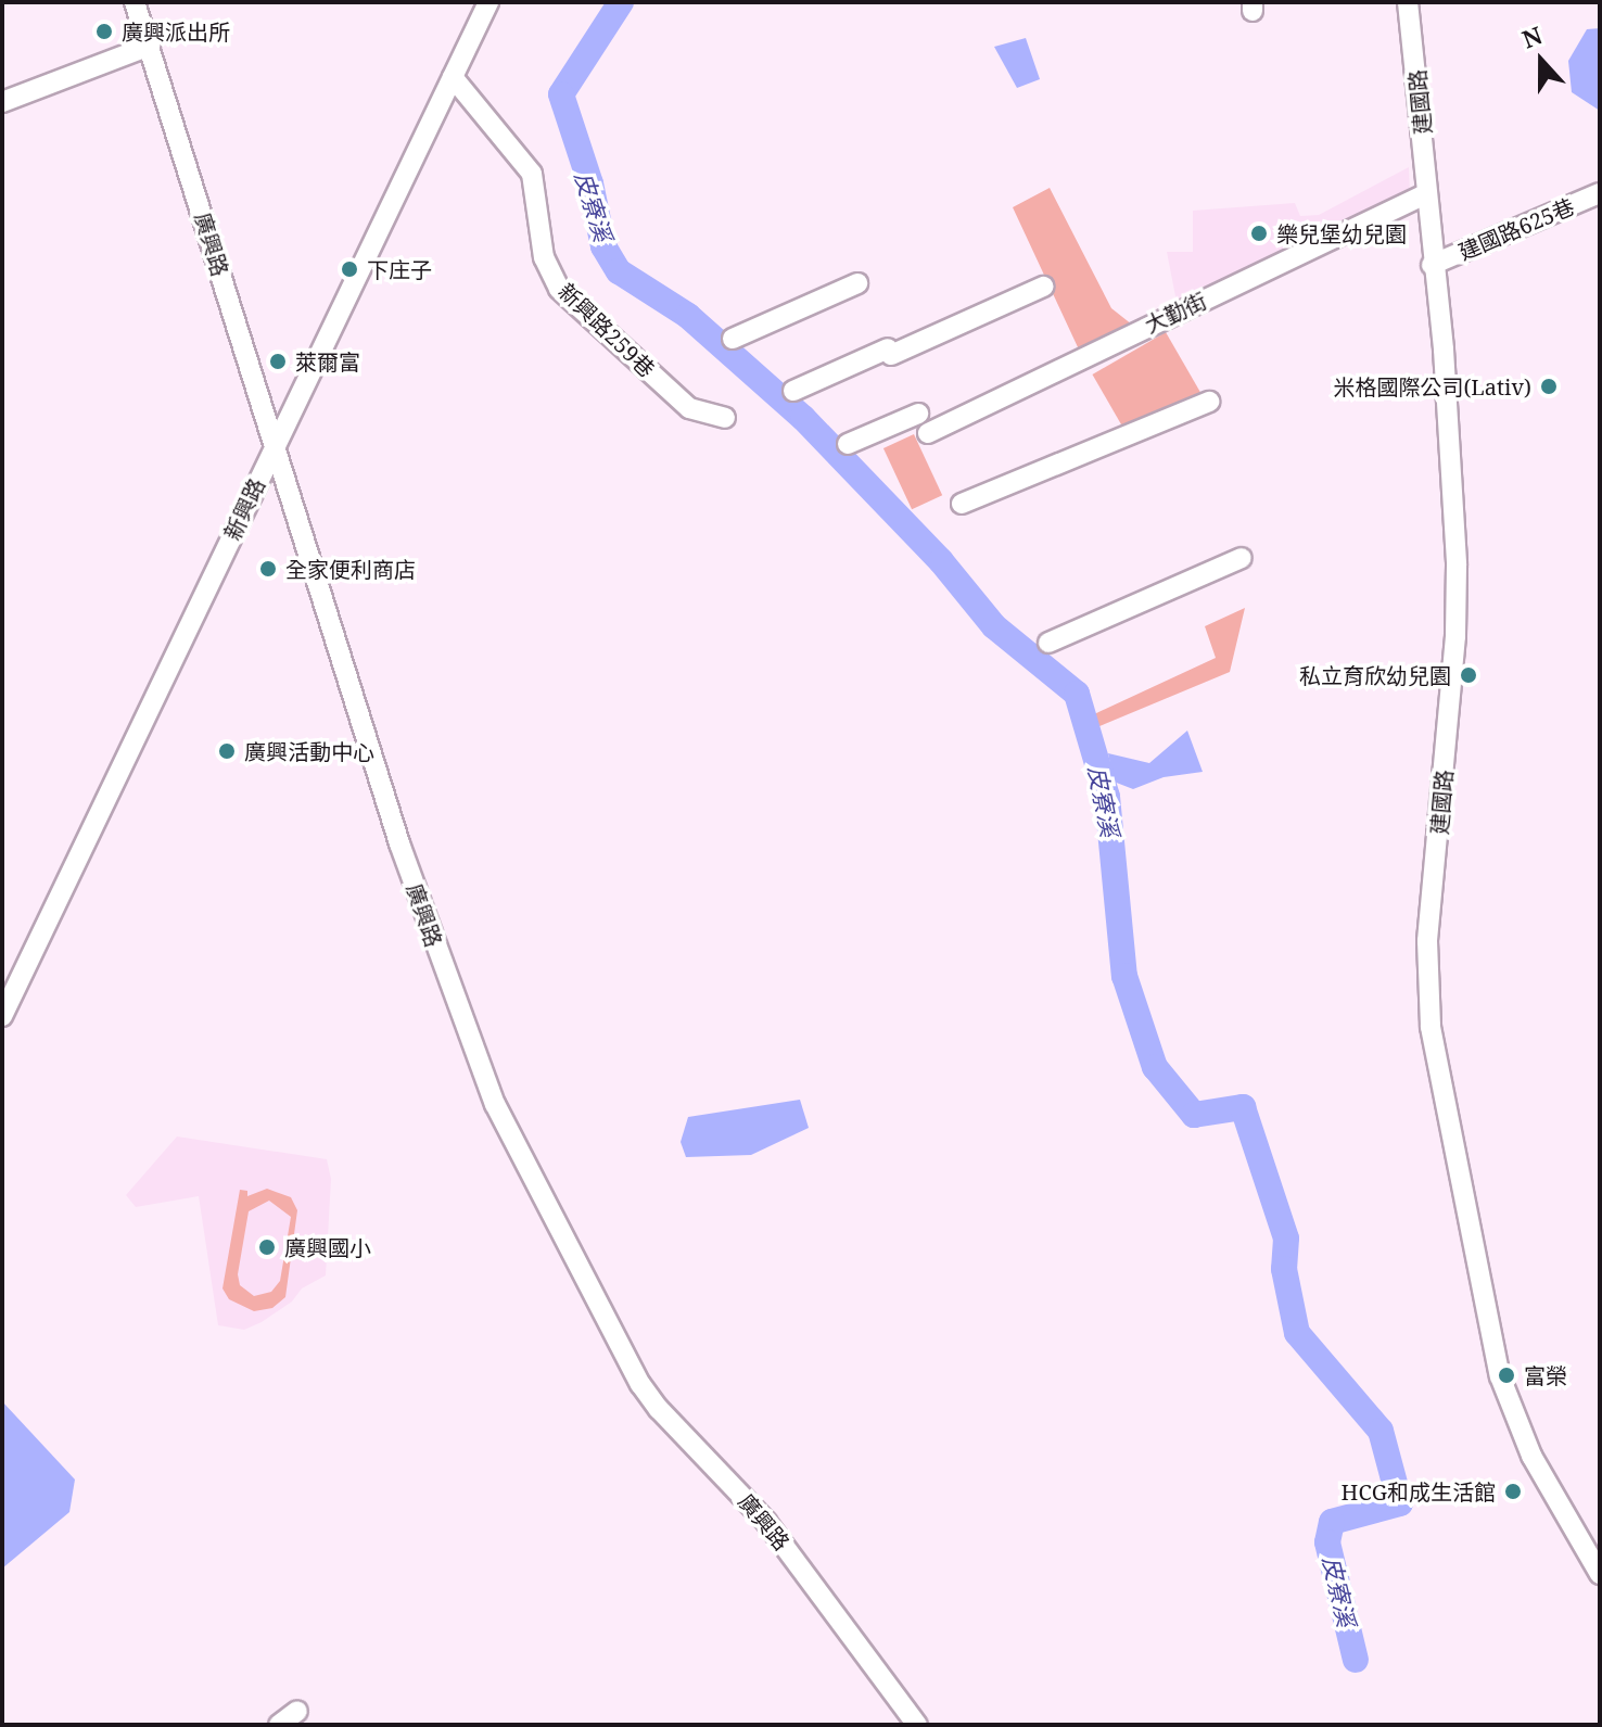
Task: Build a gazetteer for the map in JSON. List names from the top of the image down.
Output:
{
  "streets": {
    "street": [
      "建國路",
      "建國路625巷",
      "廣興路",
      "大勤街",
      "新興路259巷",
      "新興路"
    ]
  },
  "crossings": [
    ["建國路", "建國路625巷"],
    ["建國路", "大勤街"],
    ["廣興路", "新興路"],
    ["新興路259巷", "新興路"]
  ],
  "water": ["皮寮溪"],
  "places": [
    "廣興派出所",
    "樂兒堡幼兒園",
    "下庄子",
    "萊爾富",
    "米格國際公司(Lativ)",
    "全家便利商店",
    "私立育欣幼兒園",
    "廣興活動中心",
    "廣興國小",
    "富榮",
    "HCG和成生活館"
  ],
  "north": "top"
}
